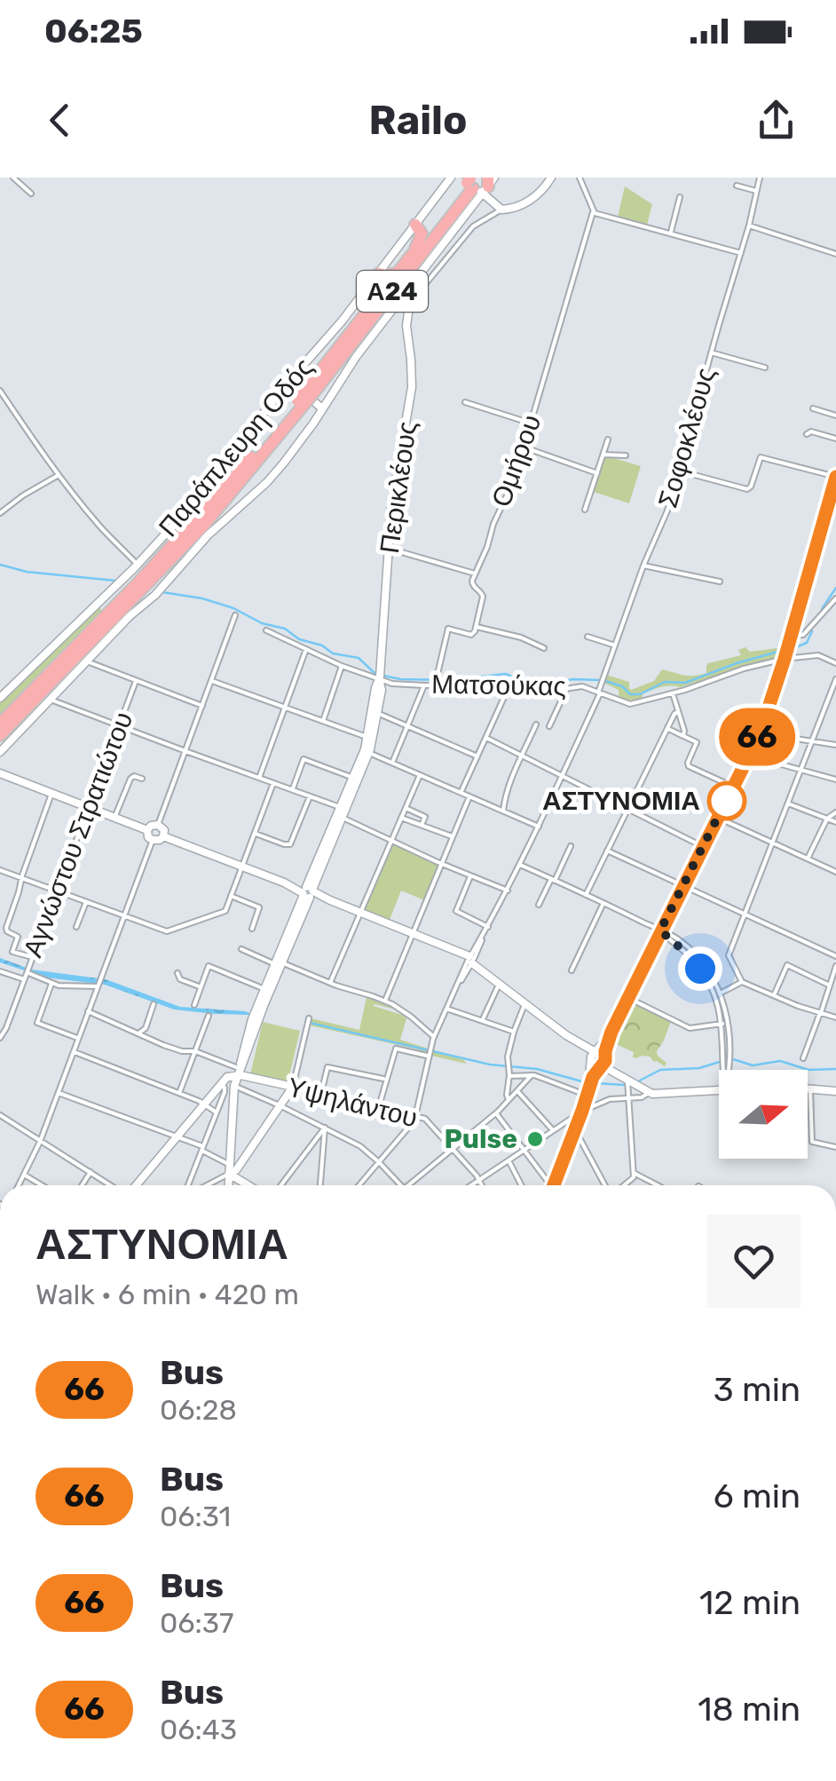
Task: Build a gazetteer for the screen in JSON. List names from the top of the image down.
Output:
{
  "streets": {
    "highway": ["Α24"],
    "street": [
      "Σοφοκλέους",
      "Παράπλευρη Οδός",
      "Ομήρου",
      "Περικλέους",
      "Ματσούκας",
      "Αγνώστου Στρατιώτου",
      "Υψηλάντου"
    ]
  },
  "crossings": [
    ["Α24", "Παράπλευρη Οδός"],
    ["Σοφοκλέους", "Ματσούκας"],
    ["Σοφοκλέους", "Υψηλάντου"],
    ["Παράπλευρη Οδός", "Περικλέους"],
    ["Περικλέους", "Ματσούκας"]
  ],
  "places": ["ΑΣΤΥΝΟΜΙΑ", "Pulse"],
  "lines": ["bus line 66"],
  "north": "right",
  "page": {
    "status": "06:25",
    "header": "Railo",
    "on_map": "66",
    "heading": ["ΑΣΤΥΝΟΜΙΑ", "Walk · 6 min · 420 m"],
    "list": [
      {
        "mark": "66",
        "name": "Bus",
        "note": "06:28",
        "value": "3 min"
      },
      {
        "mark": "66",
        "name": "Bus",
        "note": "06:31",
        "value": "6 min"
      },
      {
        "mark": "66",
        "name": "Bus",
        "note": "06:37",
        "value": "12 min"
      },
      {
        "mark": "66",
        "name": "Bus",
        "note": "06:43",
        "value": "18 min"
      }
    ]
  }
}
